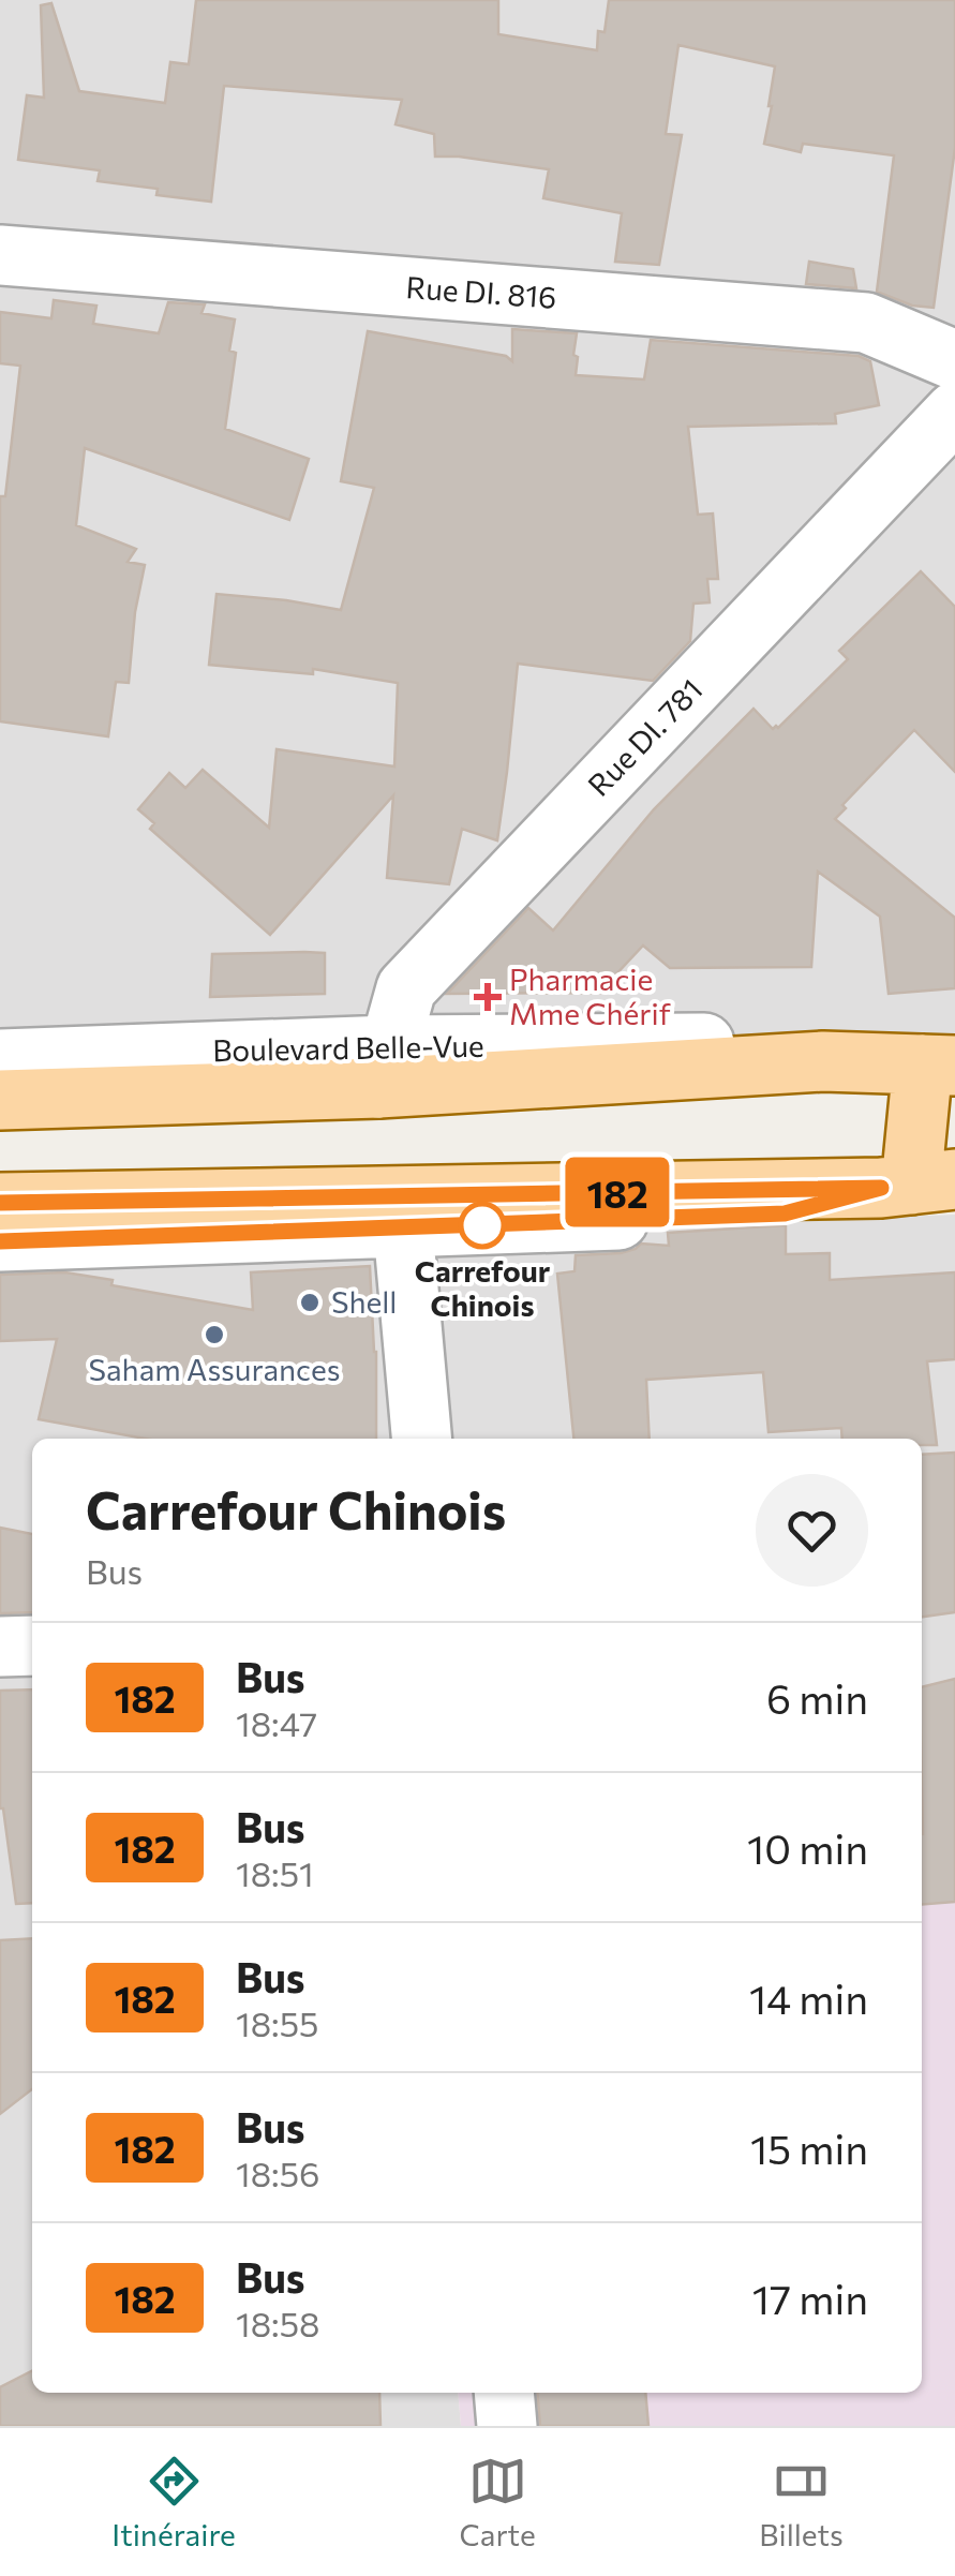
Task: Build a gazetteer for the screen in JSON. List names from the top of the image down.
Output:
{
  "streets": {
    "main road": ["Boulevard Belle-Vue"],
    "street": ["Rue DI. 816", "Rue DI. 781"]
  },
  "crossings": [
    ["Rue DI. 781", "Boulevard Belle-Vue"]
  ],
  "places": {
    "health": ["Pharmacie Mme Chérif"],
    "other": ["Carrefour Chinois", "Shell", "Saham Assurances"]
  },
  "lines": ["bus line 182"],
  "page": {
    "on_map": "182",
    "heading": ["Carrefour Chinois", "Bus"],
    "list": [
      {
        "mark": "182",
        "name": "Bus",
        "note": "18:47",
        "value": "6 min"
      },
      {
        "mark": "182",
        "name": "Bus",
        "note": "18:51",
        "value": "10 min"
      },
      {
        "mark": "182",
        "name": "Bus",
        "note": "18:55",
        "value": "14 min"
      },
      {
        "mark": "182",
        "name": "Bus",
        "note": "18:56",
        "value": "15 min"
      },
      {
        "mark": "182",
        "name": "Bus",
        "note": "18:58",
        "value": "17 min"
      }
    ],
    "tabs": ["Itinéraire", "Carte", "Billets"]
  }
}
